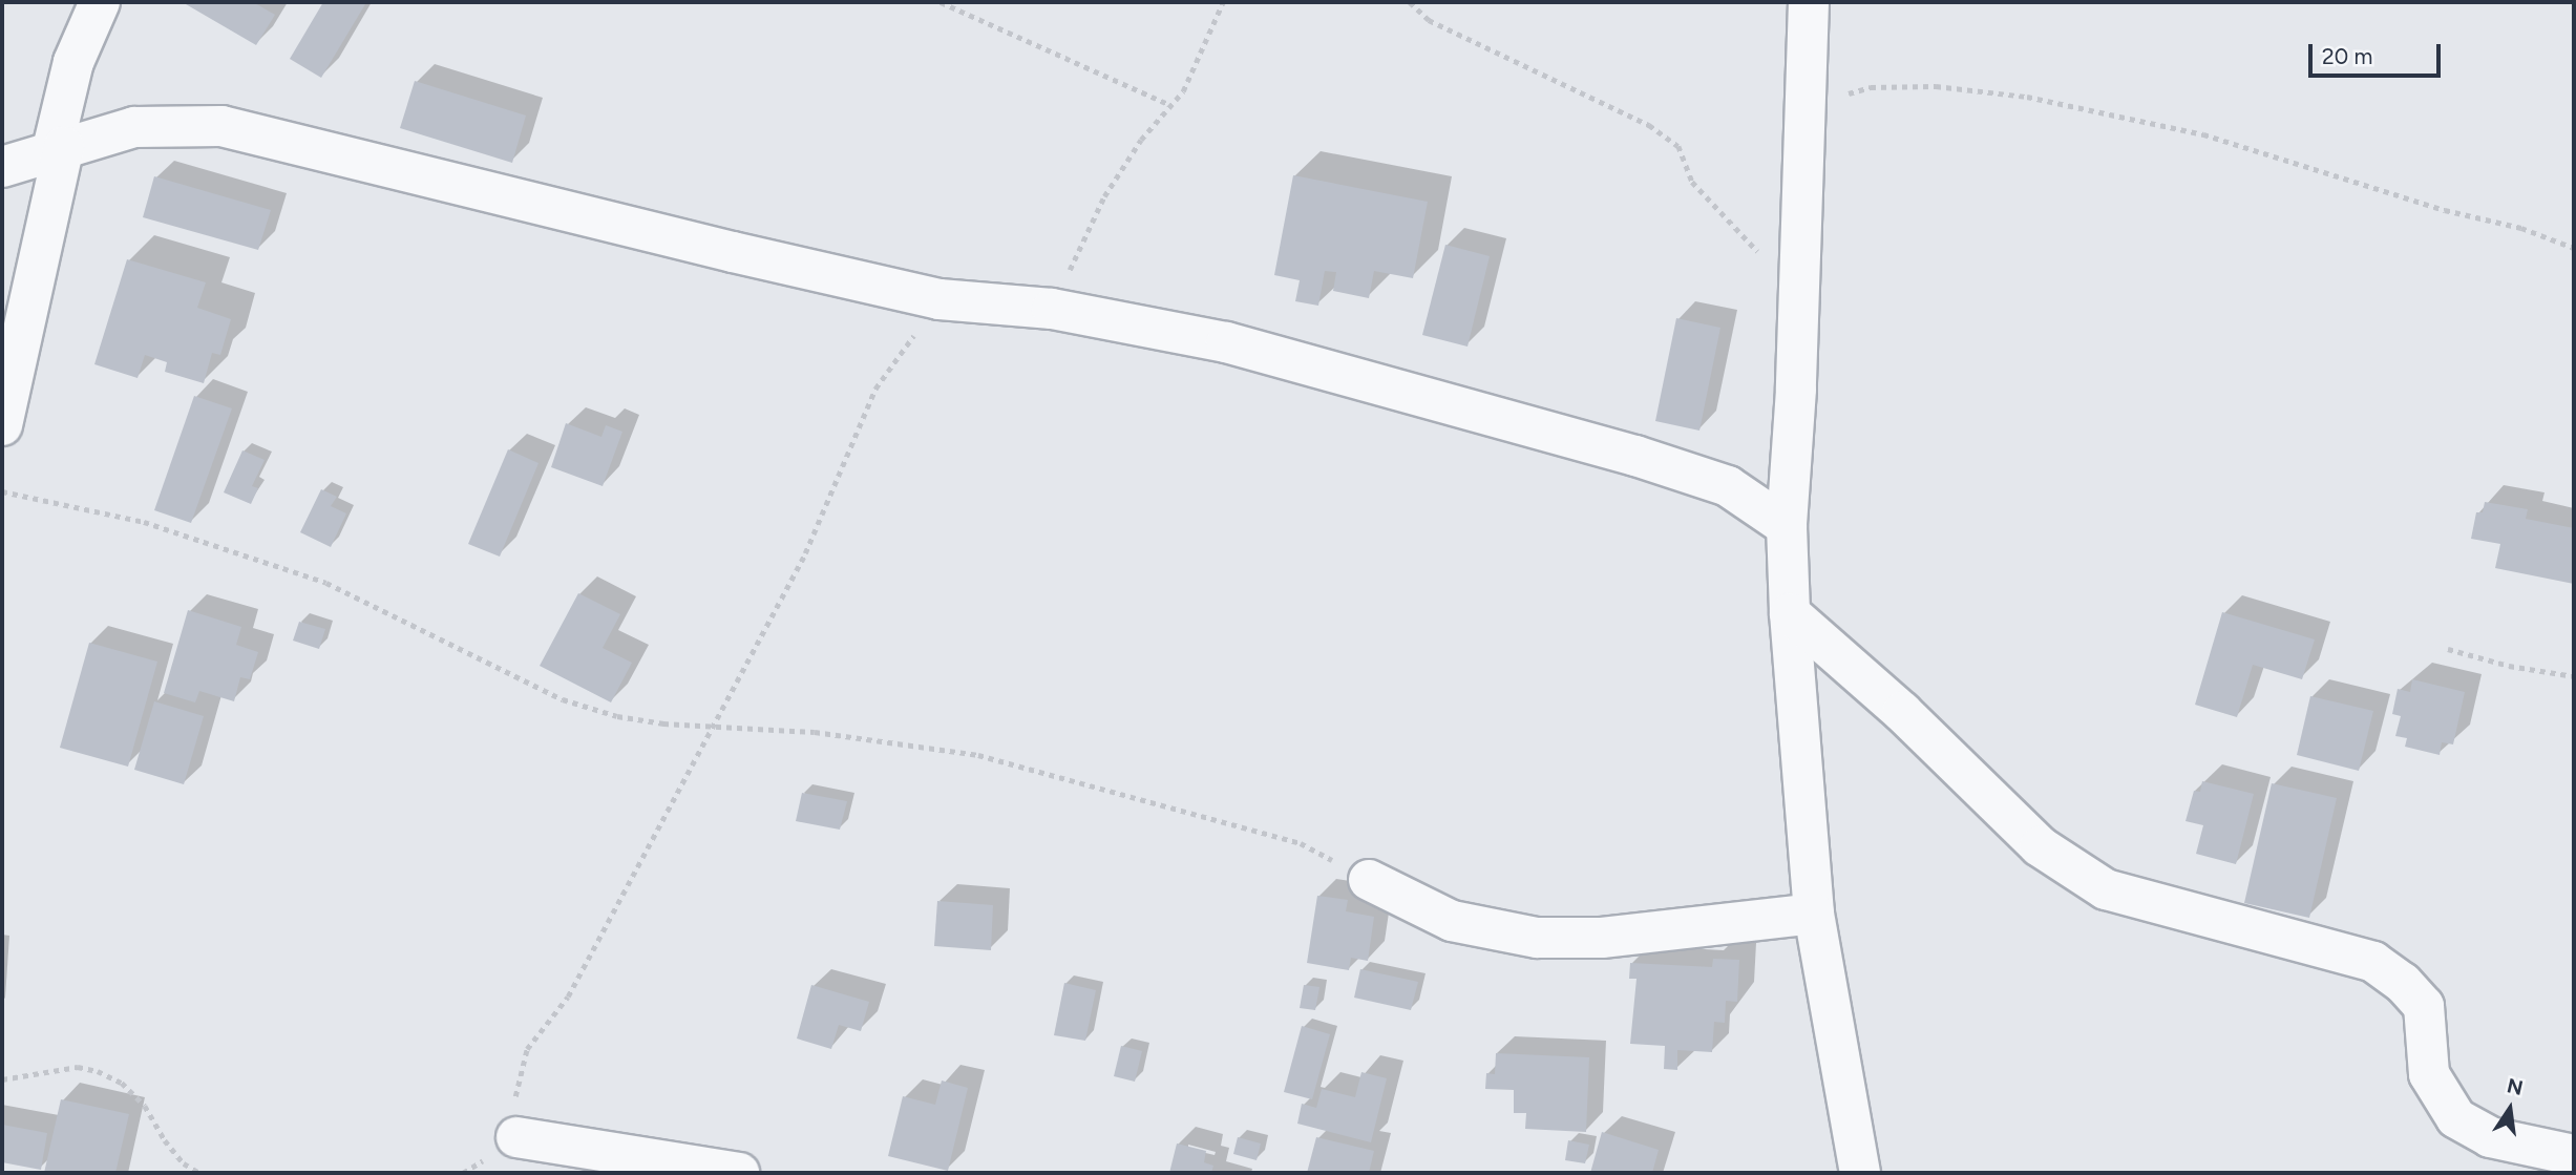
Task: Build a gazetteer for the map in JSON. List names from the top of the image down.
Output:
{
  "scale_bar": "20 m",
  "north": "top"
}
